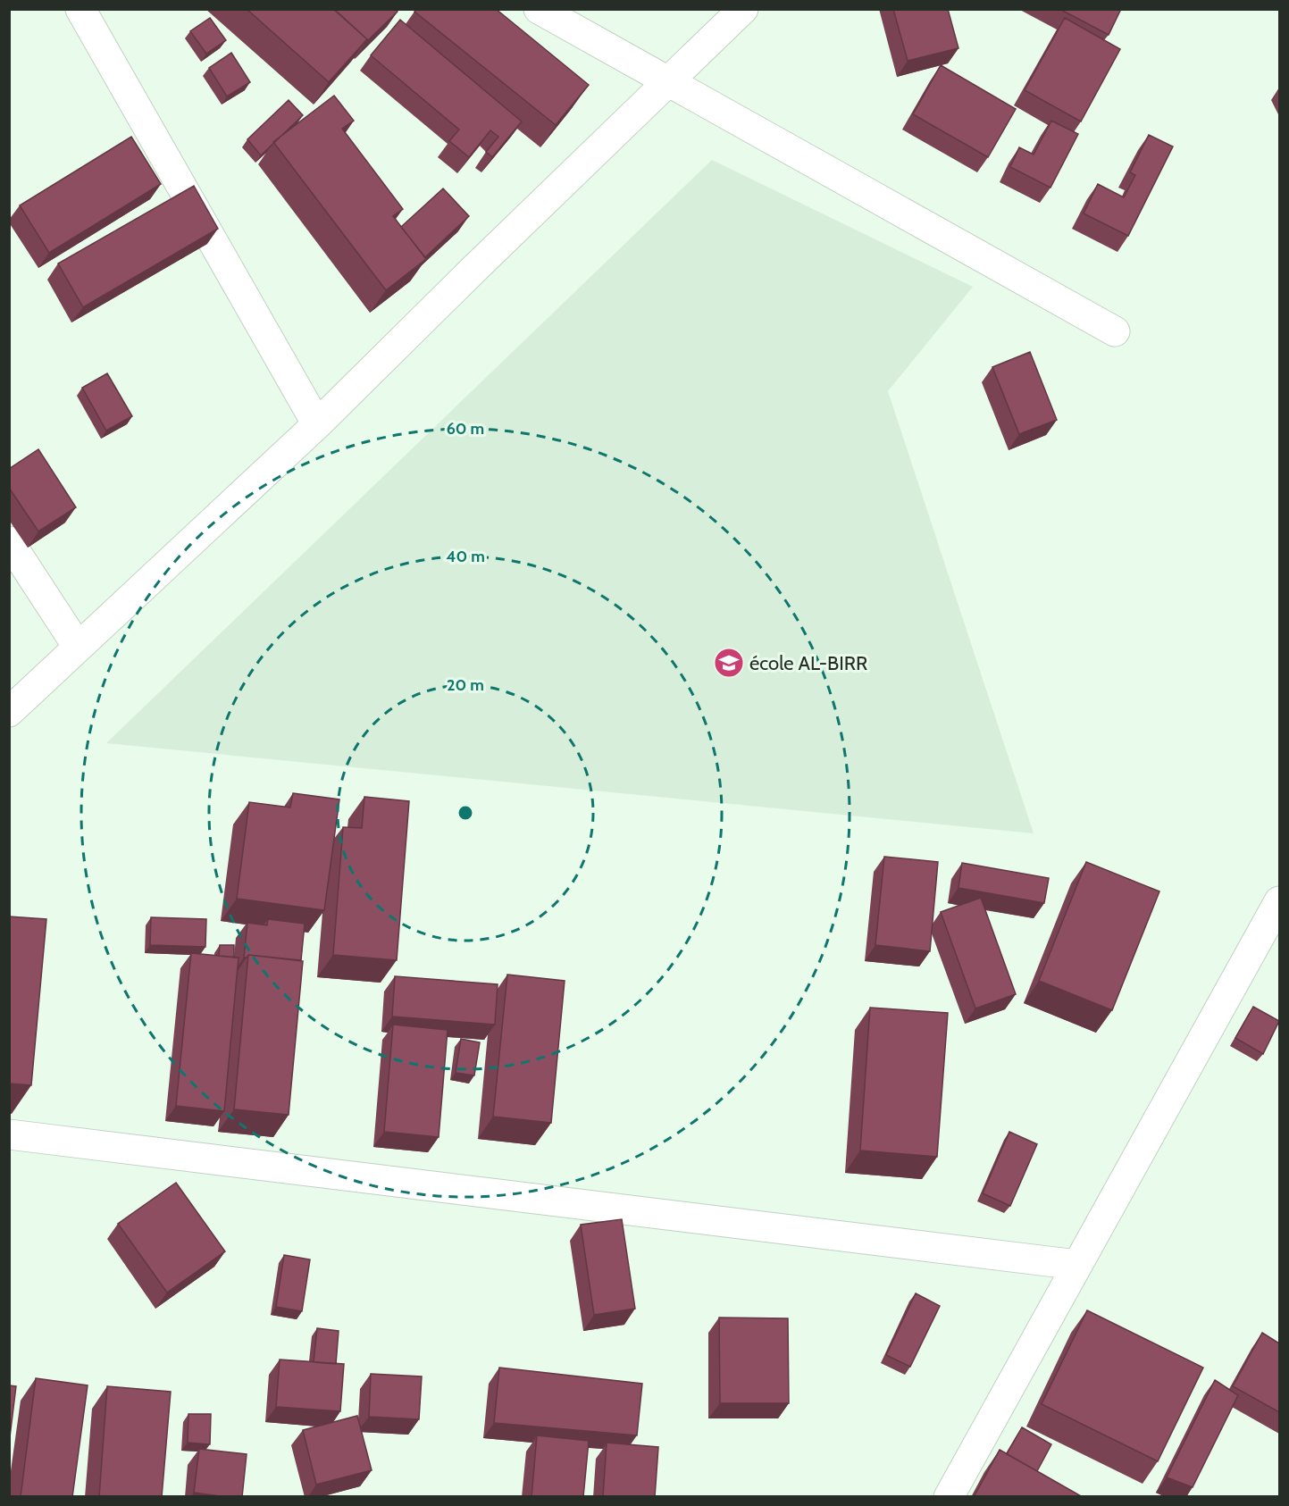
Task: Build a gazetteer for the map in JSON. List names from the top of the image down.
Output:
{
  "places": {
    "school or university": ["école AL-BIRR"]
  },
  "rings": ["60 m", "40 m", "20 m"]
}
